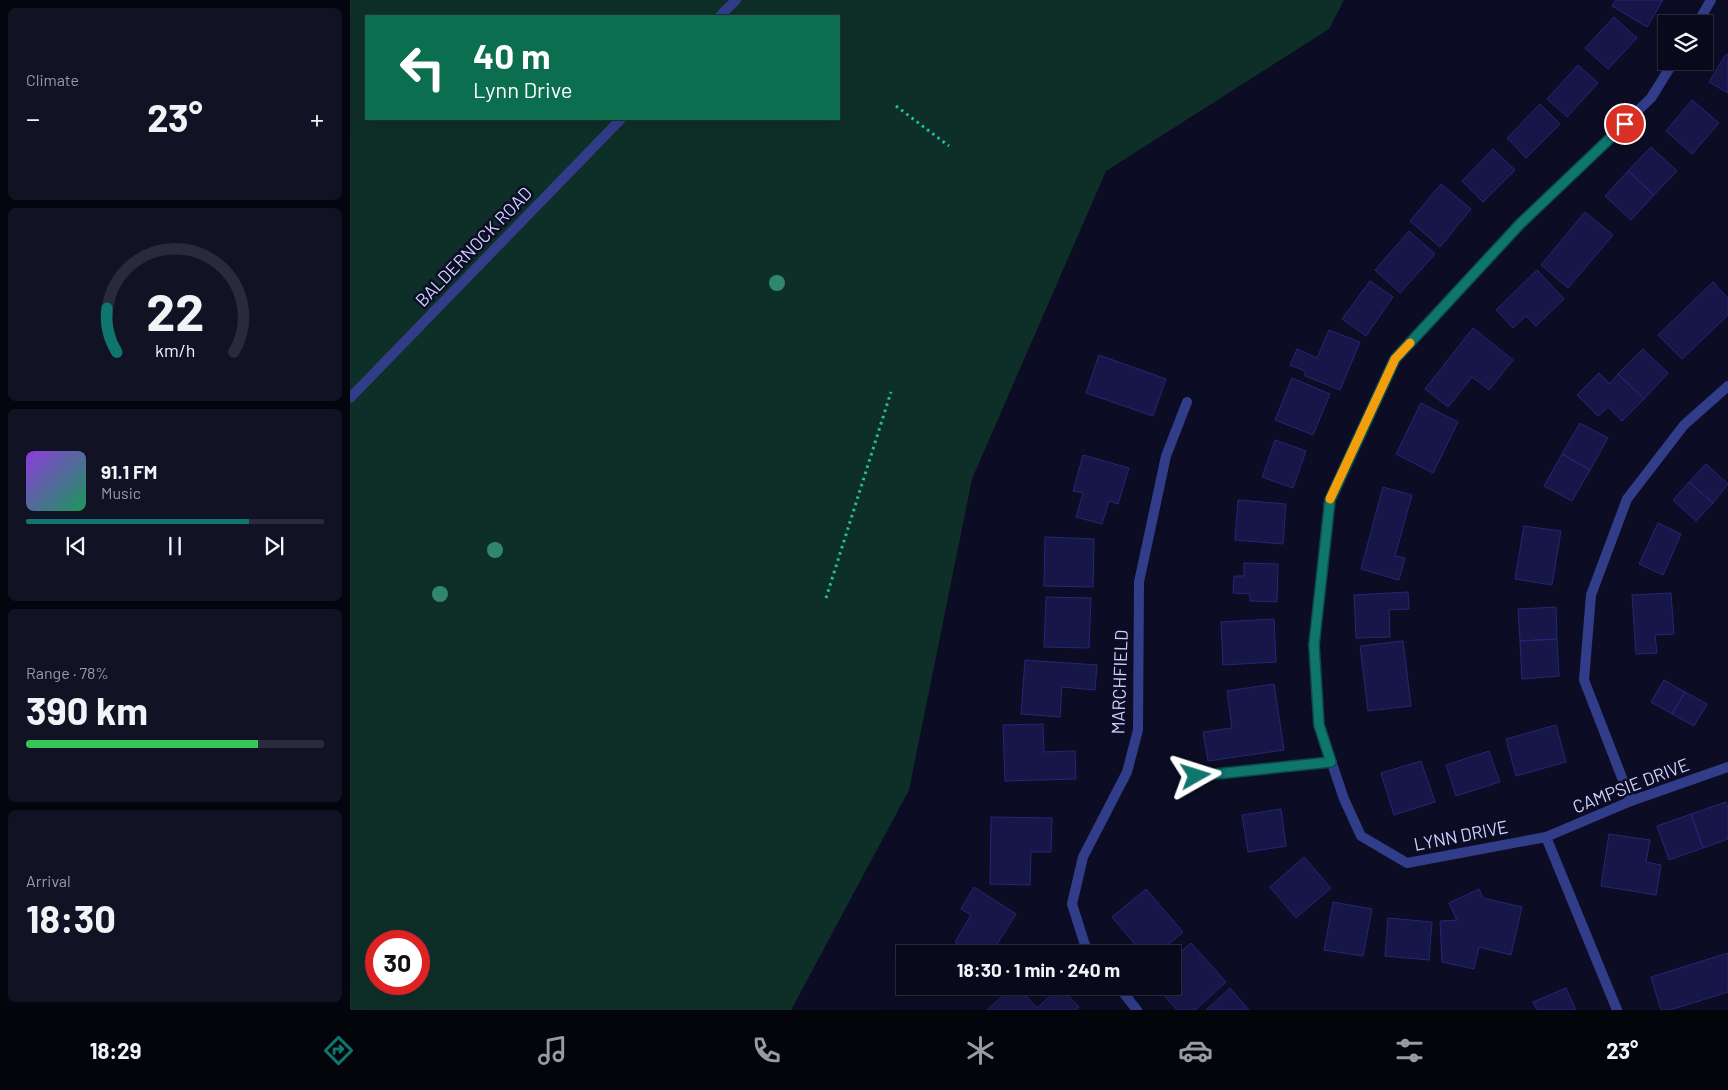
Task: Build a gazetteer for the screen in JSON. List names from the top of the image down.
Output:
{
  "streets": {
    "street": [
      "BALDERNOCK ROAD",
      "MARCHFIELD",
      "CAMPSIE DRIVE",
      "LYNN DRIVE"
    ]
  },
  "crossings": [
    ["CAMPSIE DRIVE", "LYNN DRIVE"]
  ],
  "page": {
    "tile": [
      "Climate",
      ["Range · 78%", "390 km"],
      ["Arrival", "18:30"]
    ],
    "turn": ["40 m", "Lynn Drive"],
    "heat": ["−", "23°", "+"],
    "song": ["91.1 FM", "Music"],
    "limit": "30",
    "trip": "18:30 · 1 min · 240 m",
    "tabs": ["18:29", "23°"],
    "gauge": ["22", "km/h"]
  }
}
